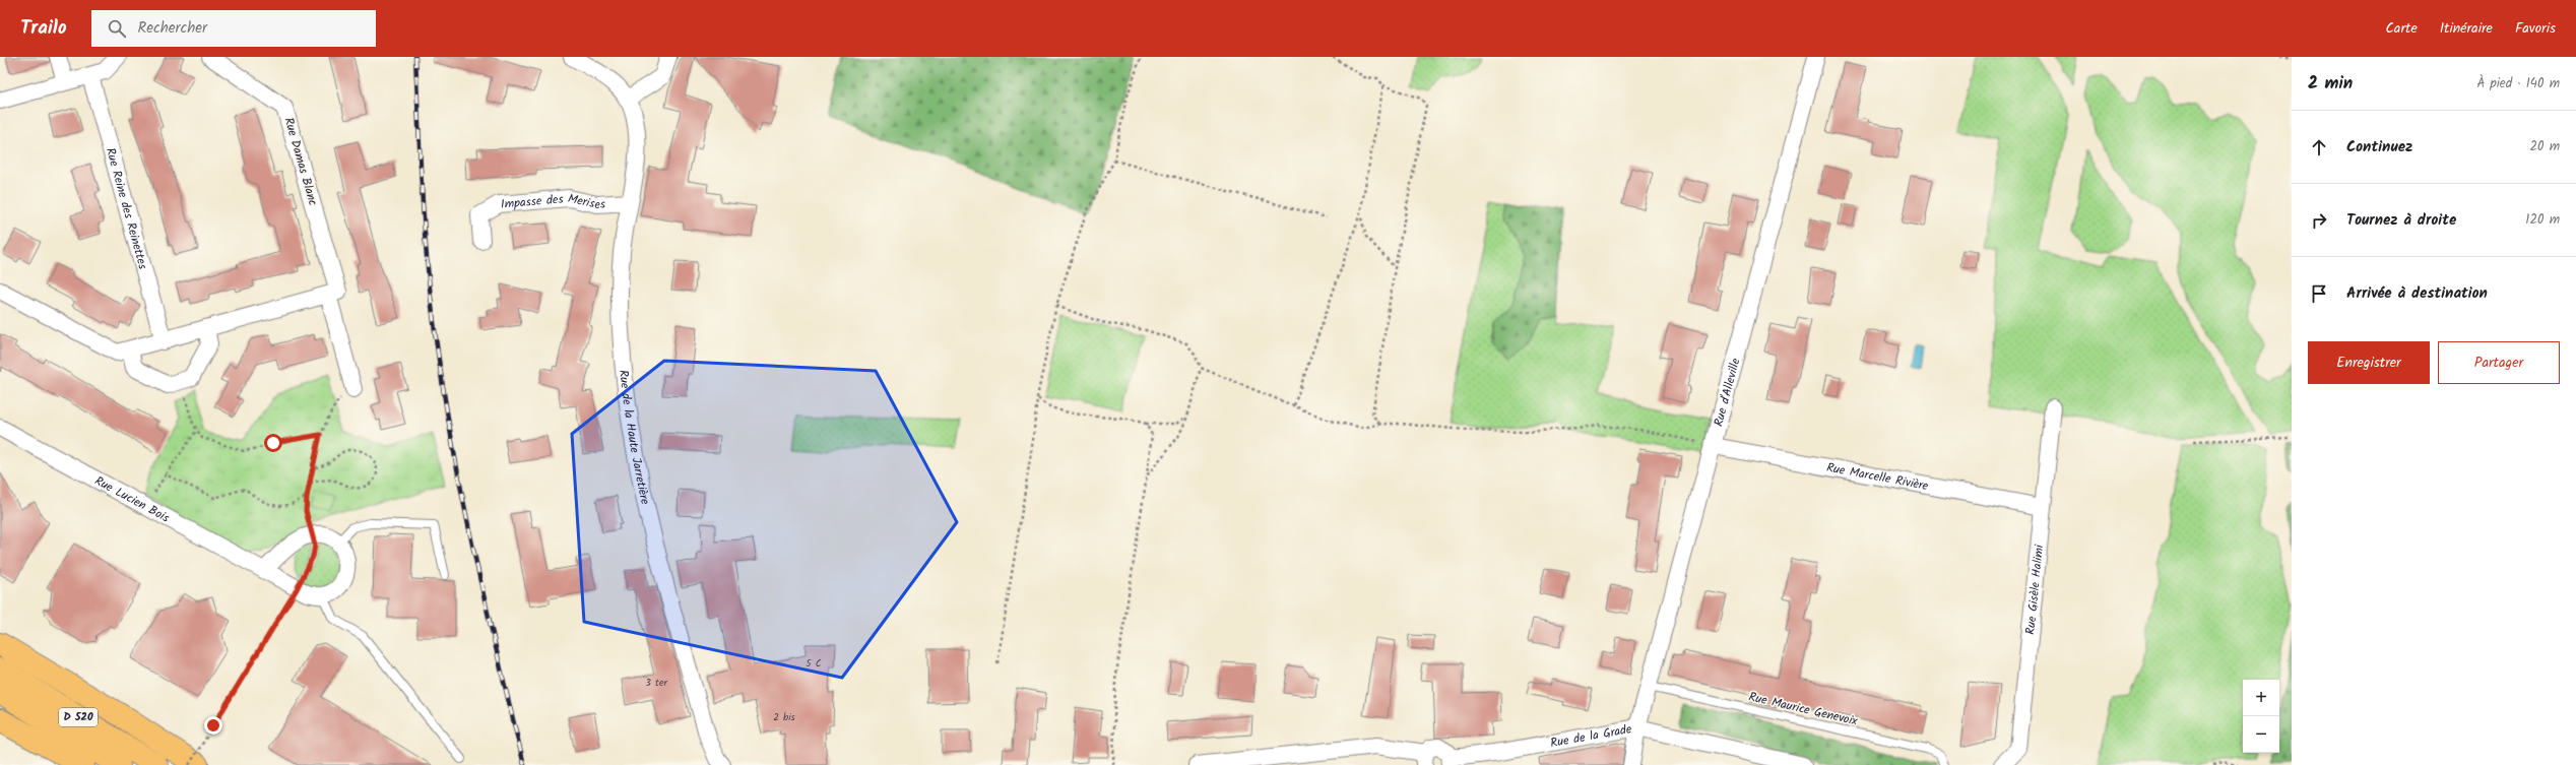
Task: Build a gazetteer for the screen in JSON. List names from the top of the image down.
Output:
{
  "streets": {
    "main road": ["D 520"],
    "street": [
      "Rue Damas Blanc",
      "Impasse des Merises",
      "Rue Reine des Reinettes",
      "Rue d'Alleville",
      "Rue de la Haute Jarretière",
      "Rue Marcelle Rivière",
      "Rue Lucien Bois",
      "Rue Gisèle Halimi",
      "Rue de la Grade"
    ],
    "lane": ["Rue Maurice Genevoix"]
  },
  "crossings": [
    ["Impasse des Merises", "Rue de la Haute Jarretière"],
    ["Rue d'Alleville", "Rue Marcelle Rivière"],
    ["Rue d'Alleville", "Rue Maurice Genevoix"],
    ["Rue d'Alleville", "Rue de la Grade"],
    ["Rue Marcelle Rivière", "Rue Gisèle Halimi"]
  ],
  "house_numbers": ["5 C", "3 ter", "2 bis"],
  "page": {
    "header": "Trailo",
    "search": "Rechercher",
    "nav": ["Carte", "Itinéraire", "Favoris"],
    "heading": ["2 min", "À pied · 140 m"],
    "list": [
      ["Continuez", "20 m"],
      ["Tournez à droite", "120 m"],
      "Arrivée à destination"
    ],
    "buttons": ["Enregistrer", "Partager"],
    "map_buttons": ["+", "−"]
  }
}
